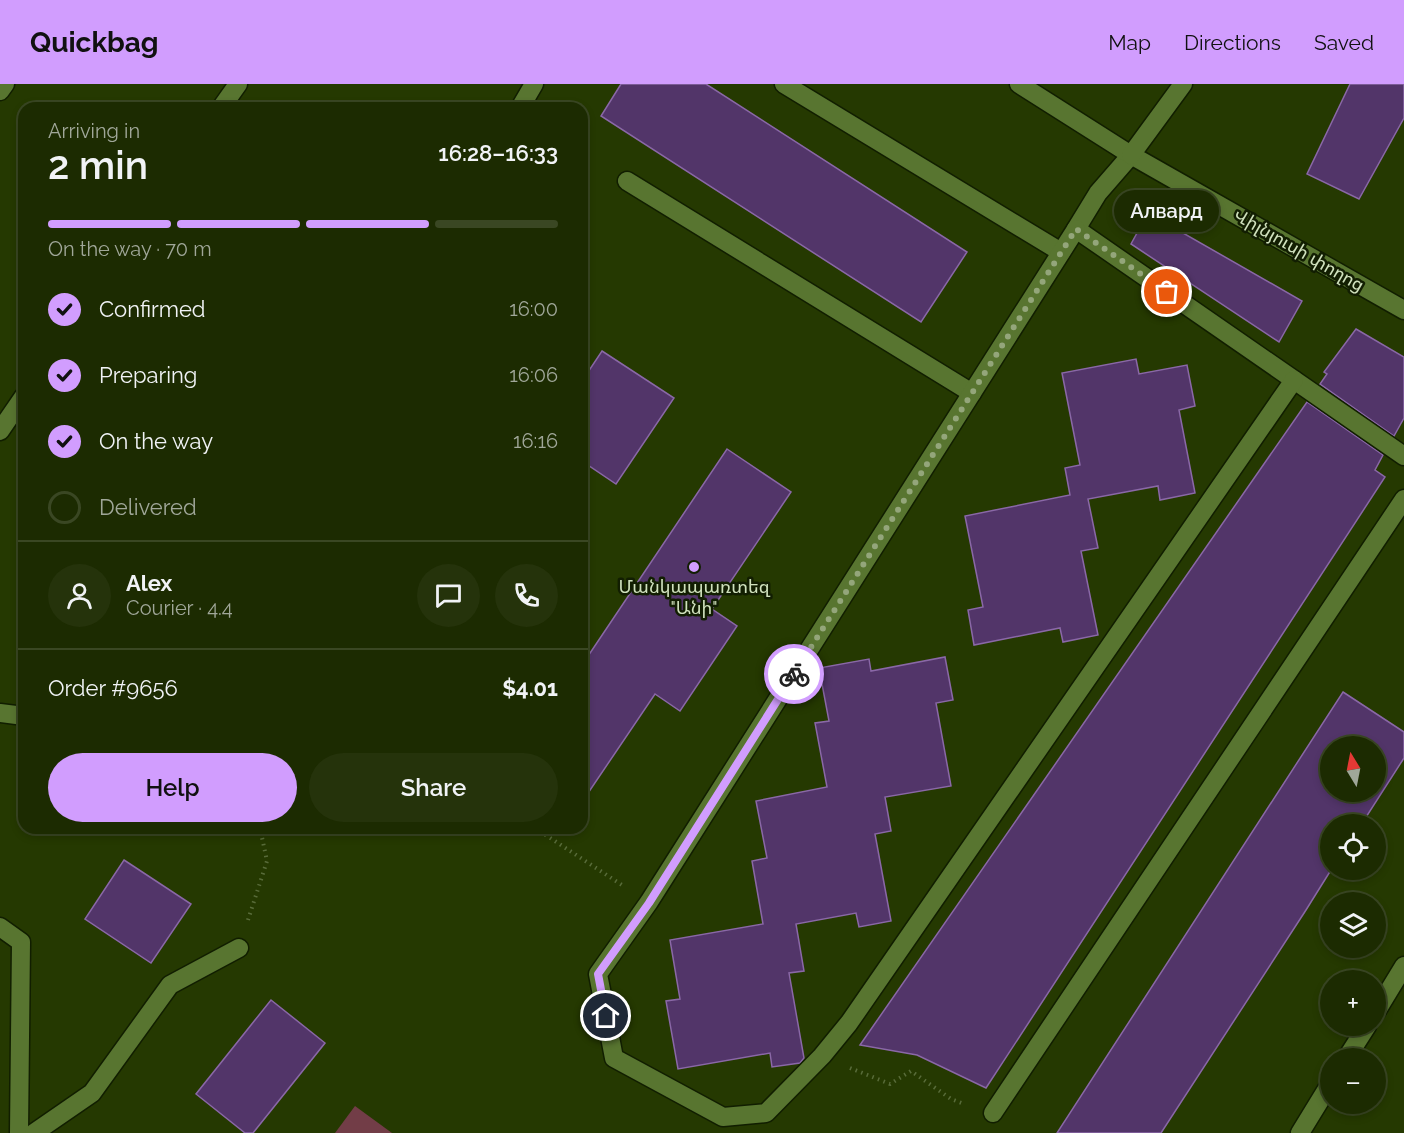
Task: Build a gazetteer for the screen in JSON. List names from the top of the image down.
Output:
{
  "streets": {
    "street": ["Վիլնյուսի փողոց"]
  },
  "places": ["Алвард", "Մանկապառտեզ \"Անի\""],
  "north": "top",
  "page": {
    "header": "Quickbag",
    "nav": ["Map", "Directions", "Saved"],
    "heading": ["2 min", "Arriving in", "16:28–16:33"],
    "panel": [
      "Alex",
      "Courier · 4.4",
      "Order #9656",
      "$4.01"
    ],
    "bubble": "Алвард",
    "bar": "On the way · 70 m",
    "list": [
      ["Confirmed", "16:00"],
      ["Preparing", "16:06"],
      ["On the way", "16:16"],
      "Delivered"
    ],
    "map_buttons": ["+", "−"],
    "buttons": ["Help", "Share"]
  }
}
